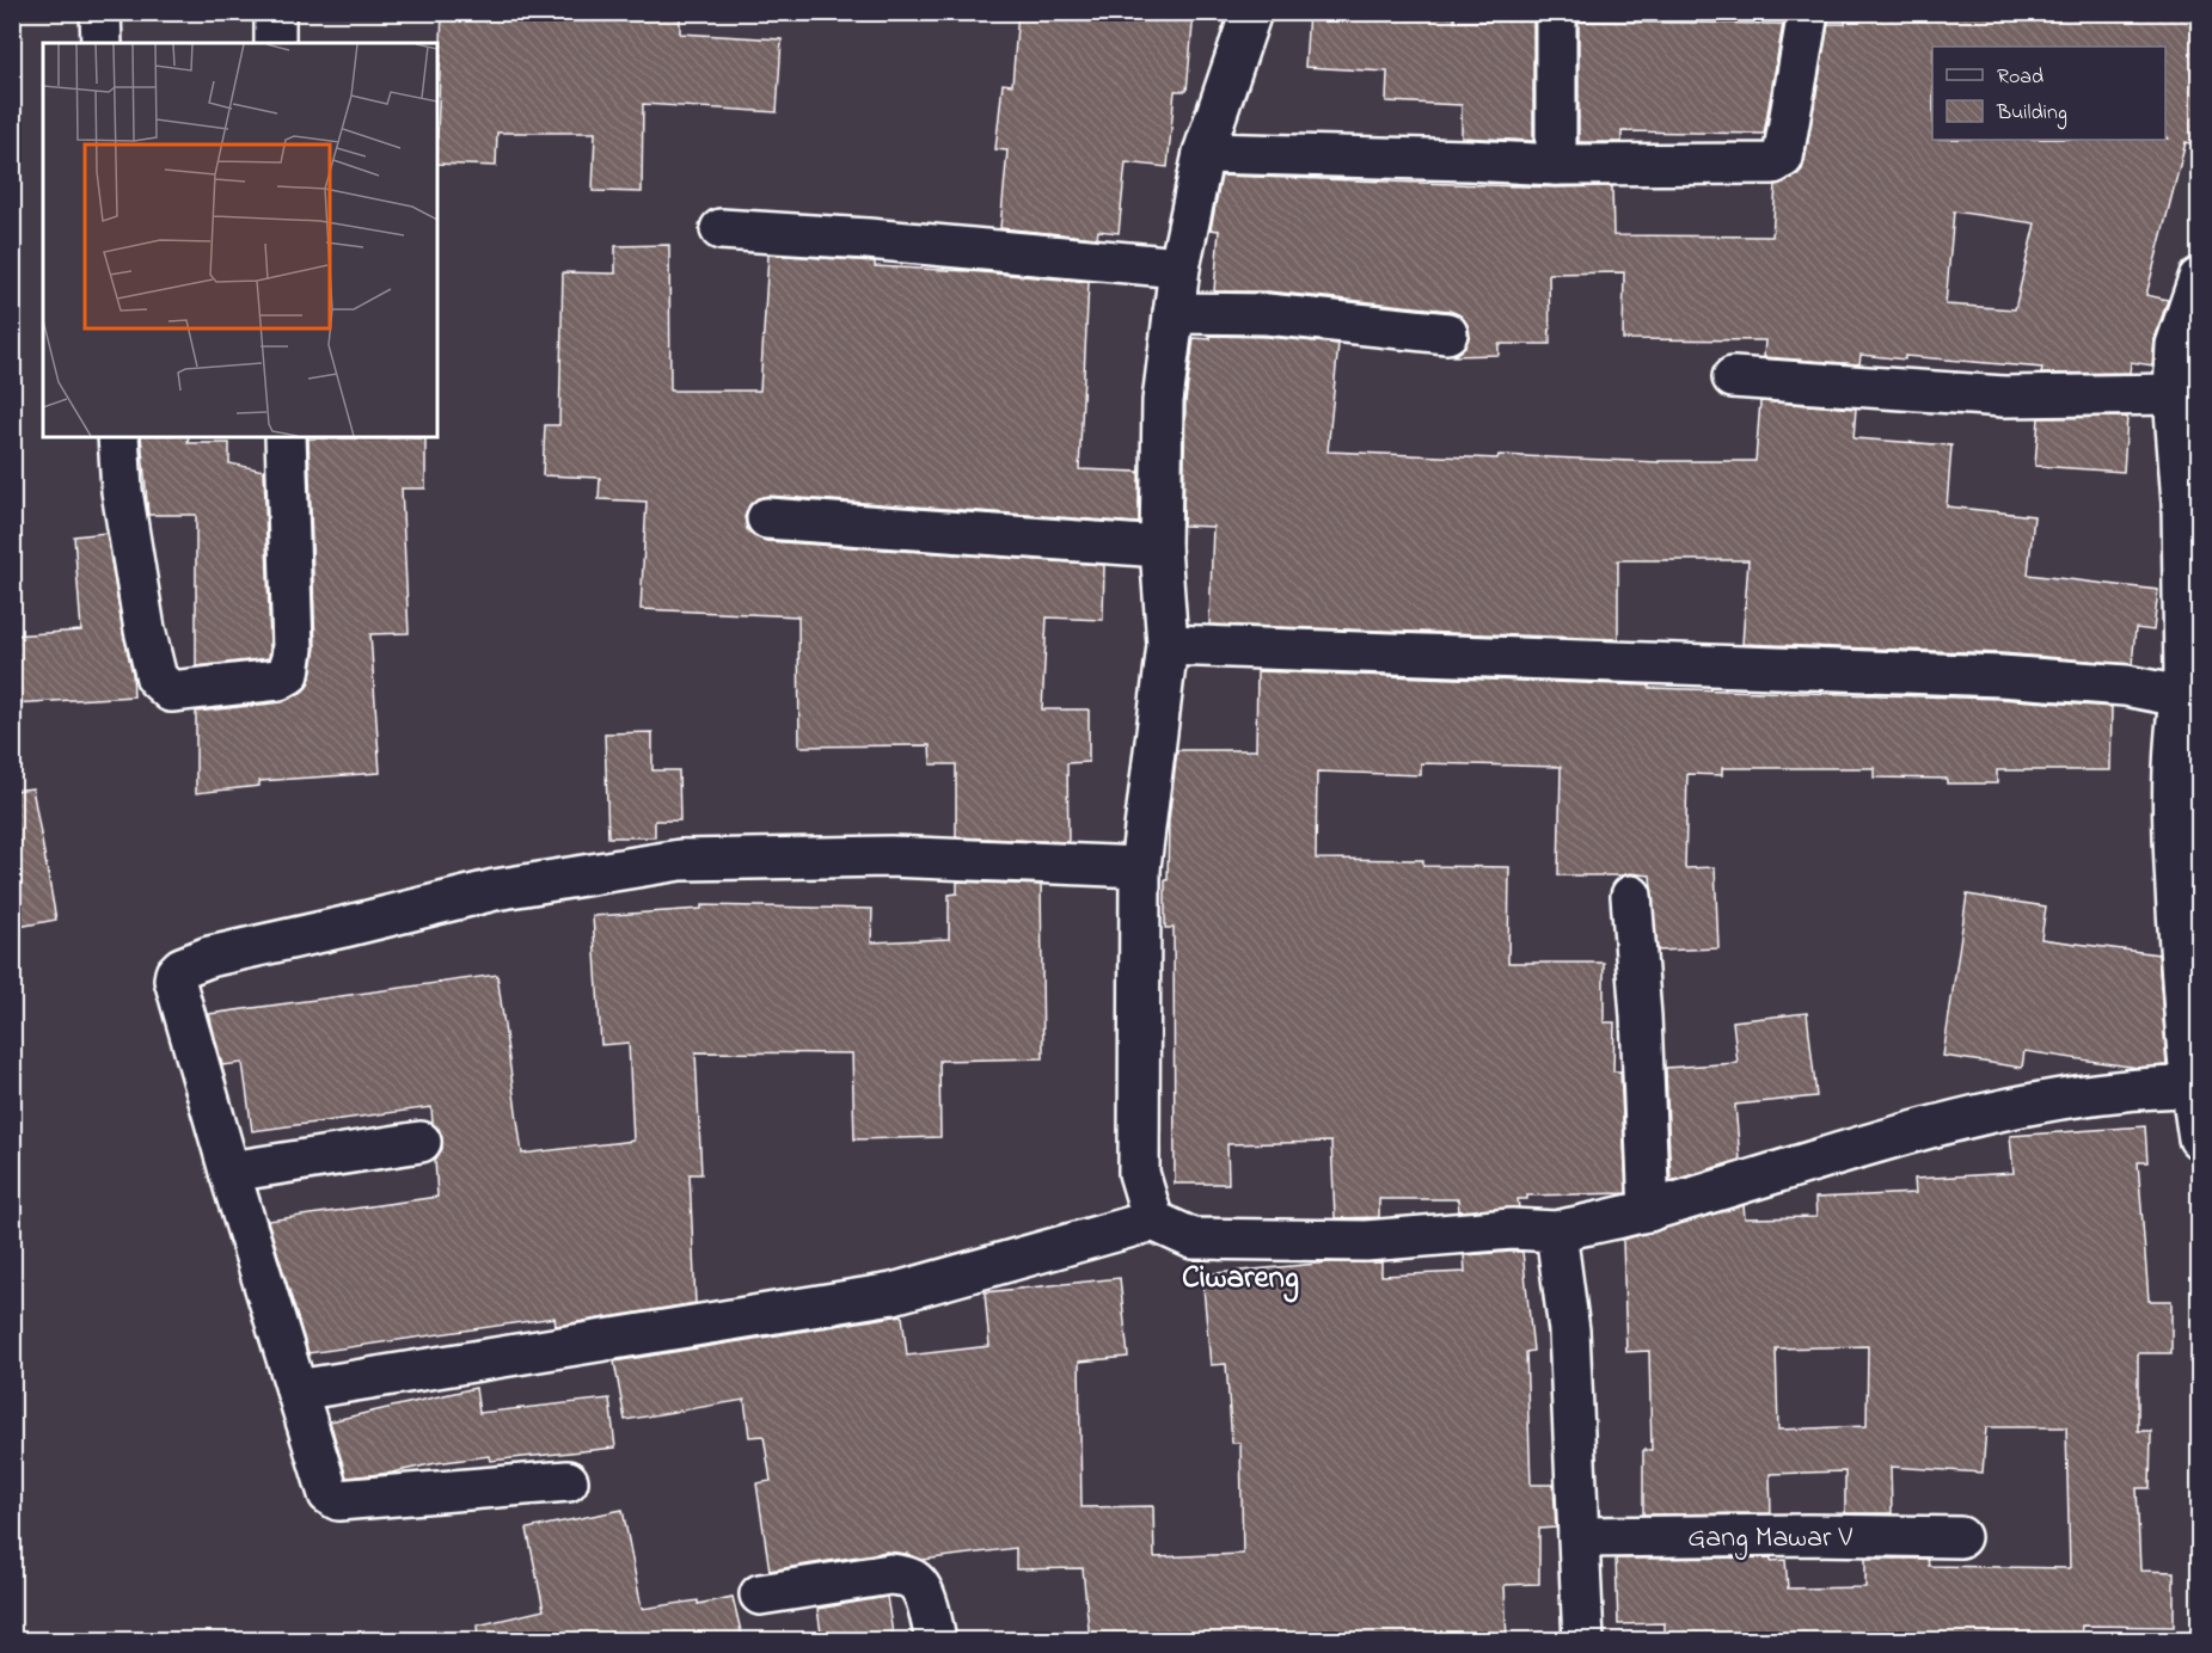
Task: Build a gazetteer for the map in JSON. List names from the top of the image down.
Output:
{
  "streets": {
    "street": ["Gang Mawar V"]
  },
  "districts": ["Ciwareng"],
  "legend": ["Road", "Building"]
}
